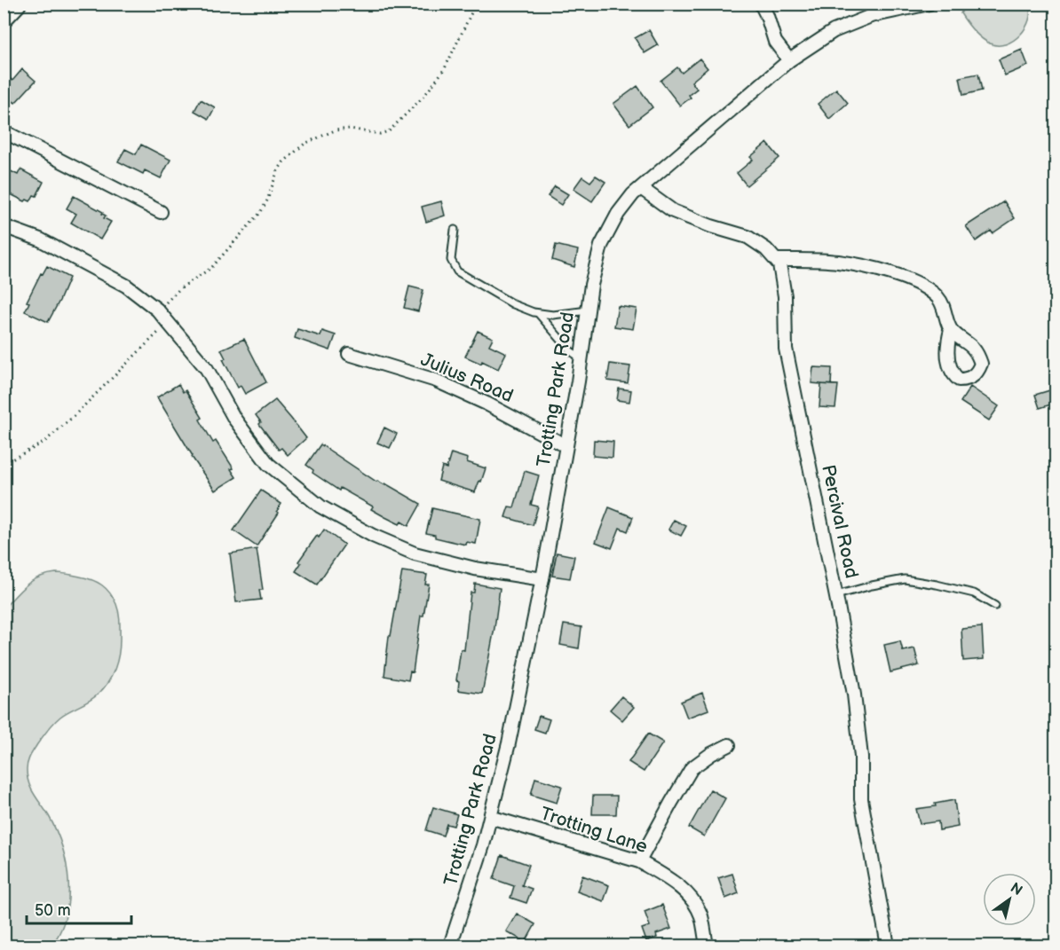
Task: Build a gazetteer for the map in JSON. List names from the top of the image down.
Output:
{
  "streets": {
    "street": [
      "Julius Road",
      "Trotting Park Road",
      "Percival Road",
      "Trotting Lane"
    ]
  },
  "crossings": [
    ["Julius Road", "Trotting Park Road"],
    ["Trotting Park Road", "Trotting Lane"]
  ],
  "scale_bar": "50 m",
  "north": "top right"
}
